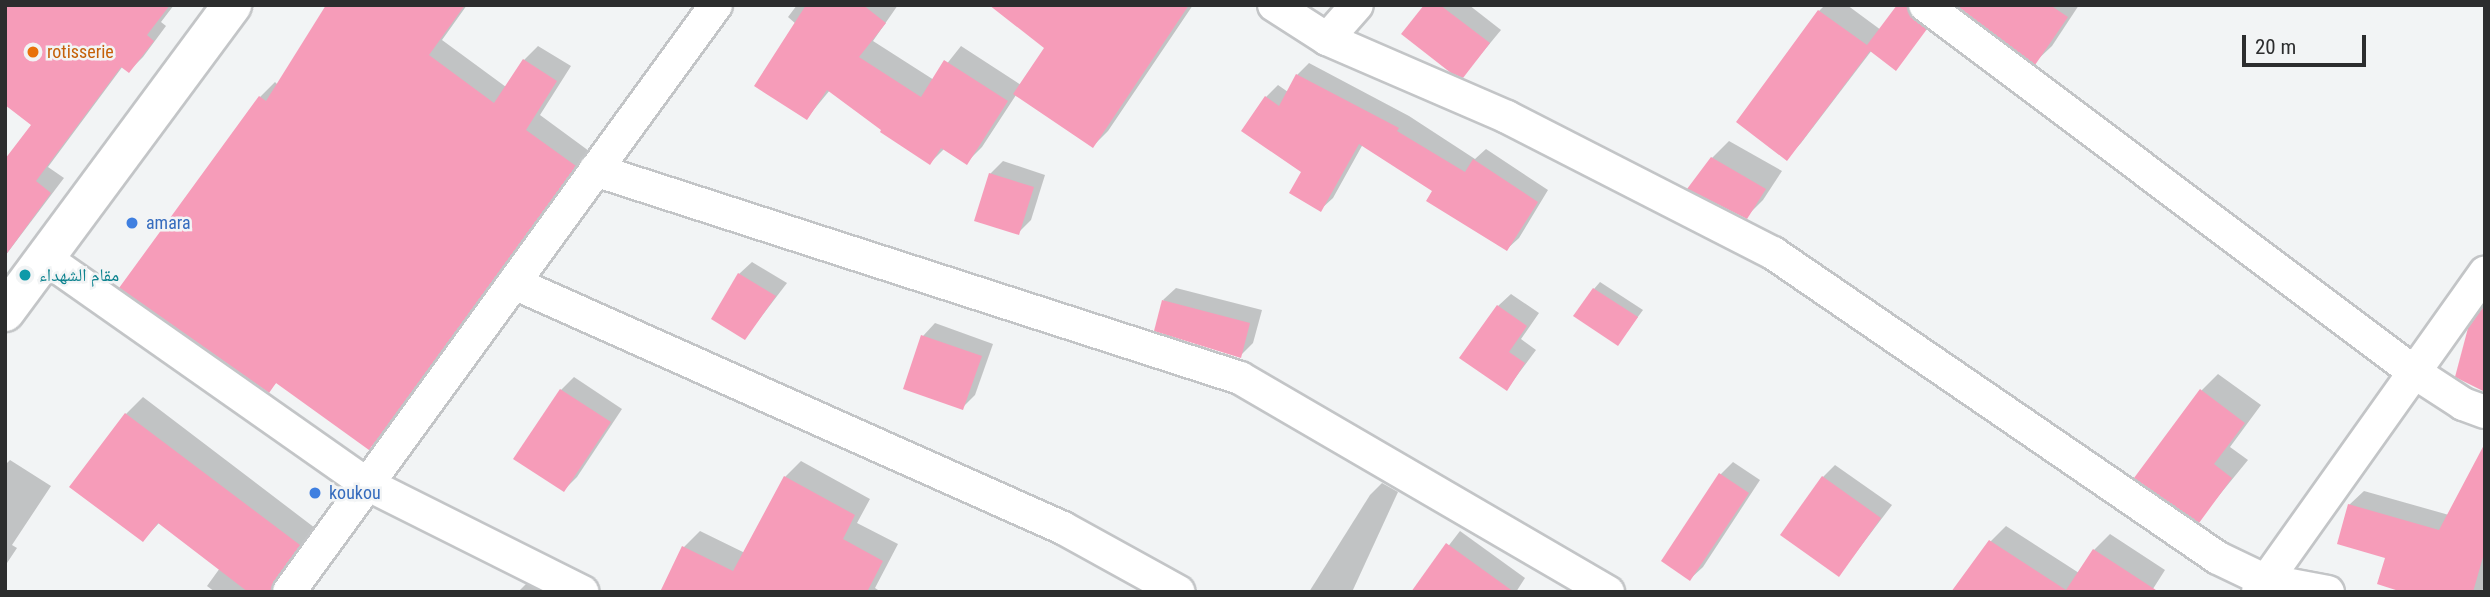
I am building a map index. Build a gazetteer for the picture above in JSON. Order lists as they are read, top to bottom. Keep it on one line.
{"places":["rotisserie","amara","مقام الشهداء","koukou"],"scale_bar":"20 m"}
